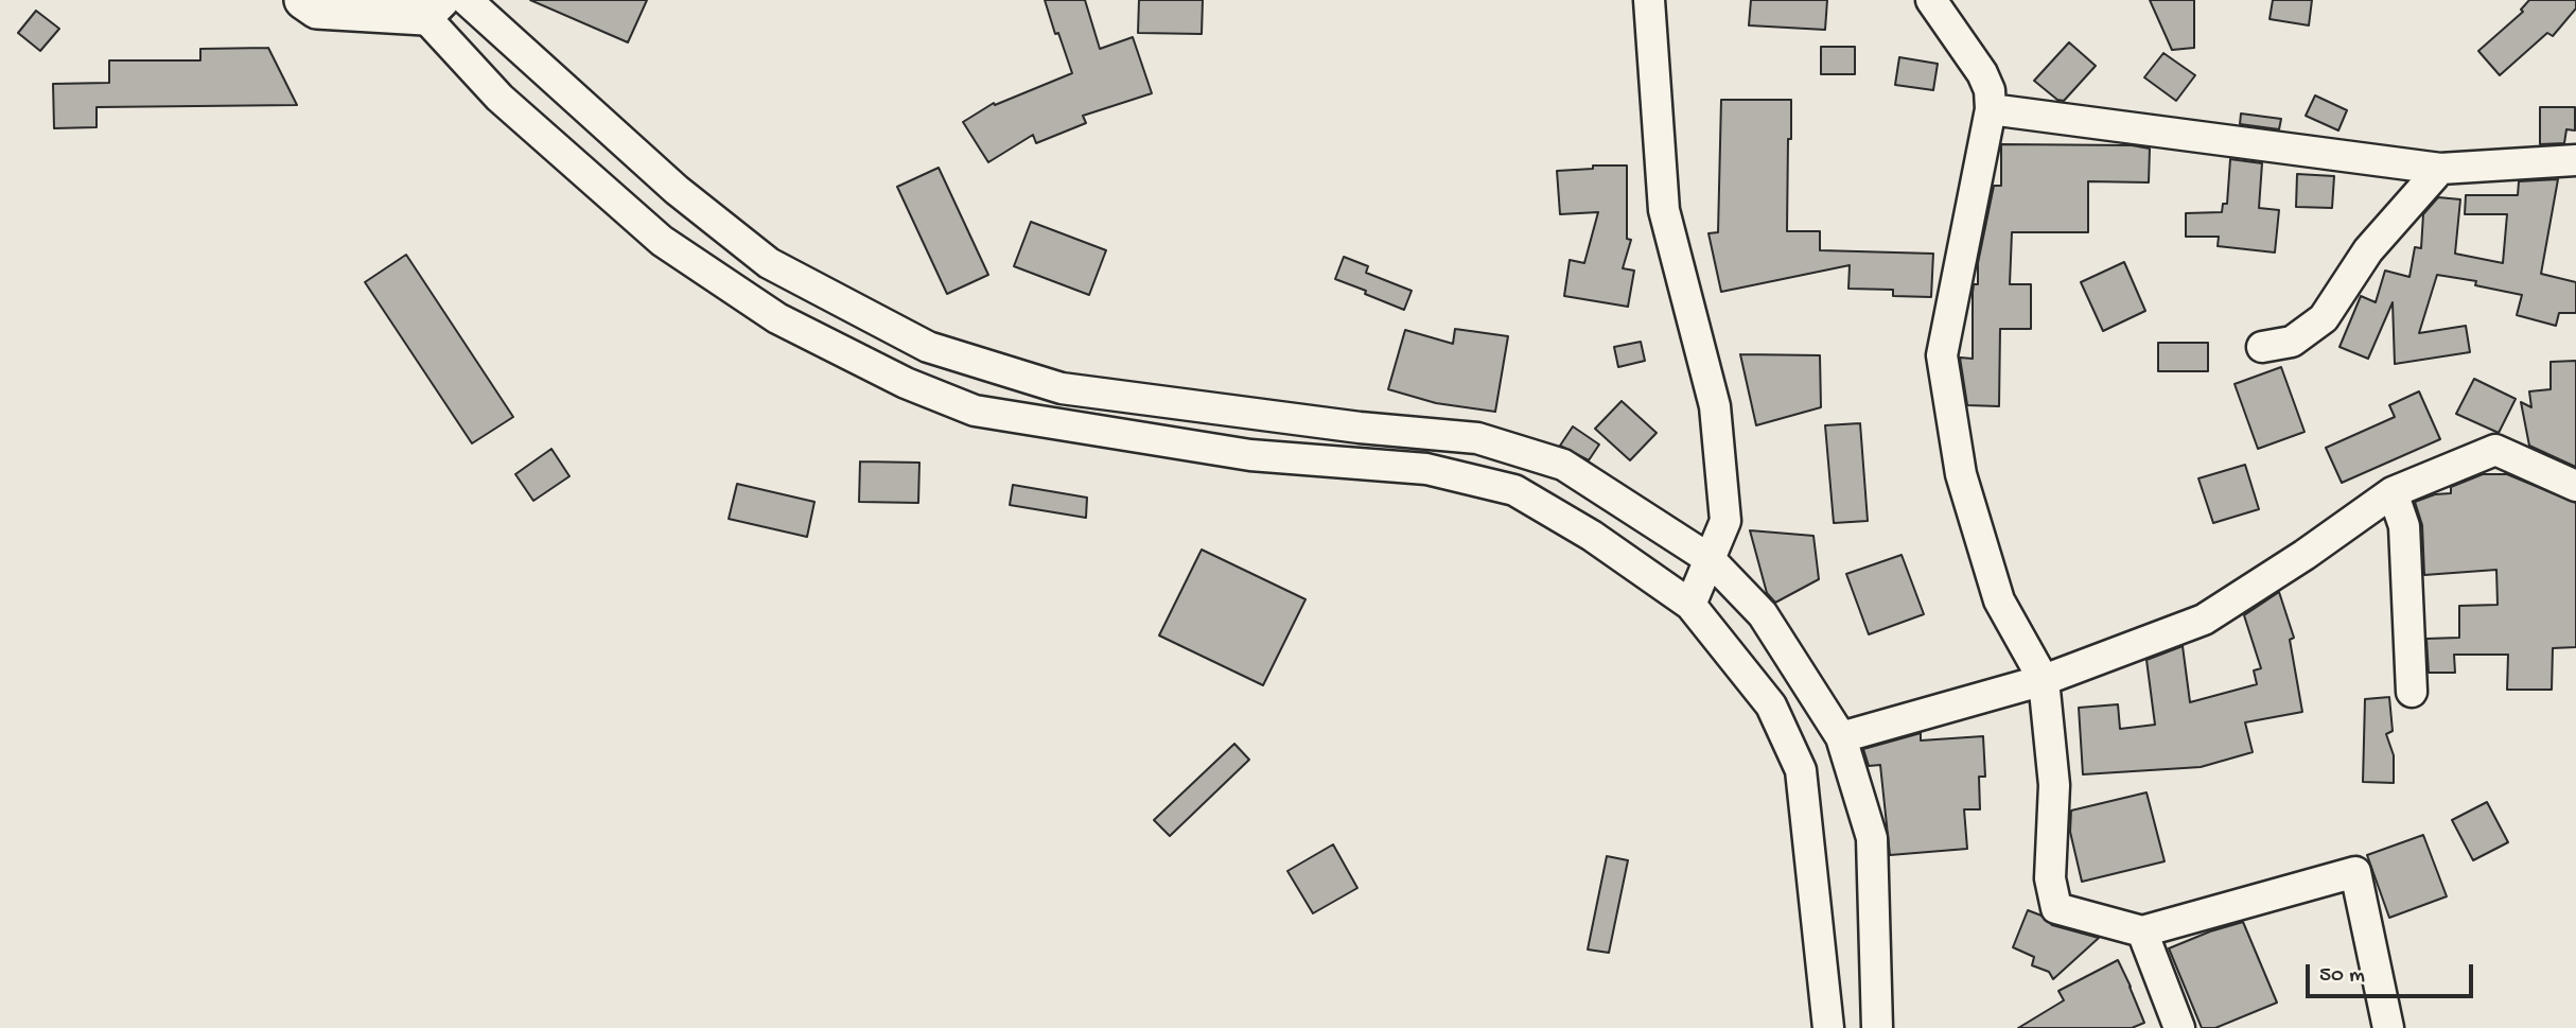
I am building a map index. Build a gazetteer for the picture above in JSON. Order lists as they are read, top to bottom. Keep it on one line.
{"scale_bar":"50 m"}
